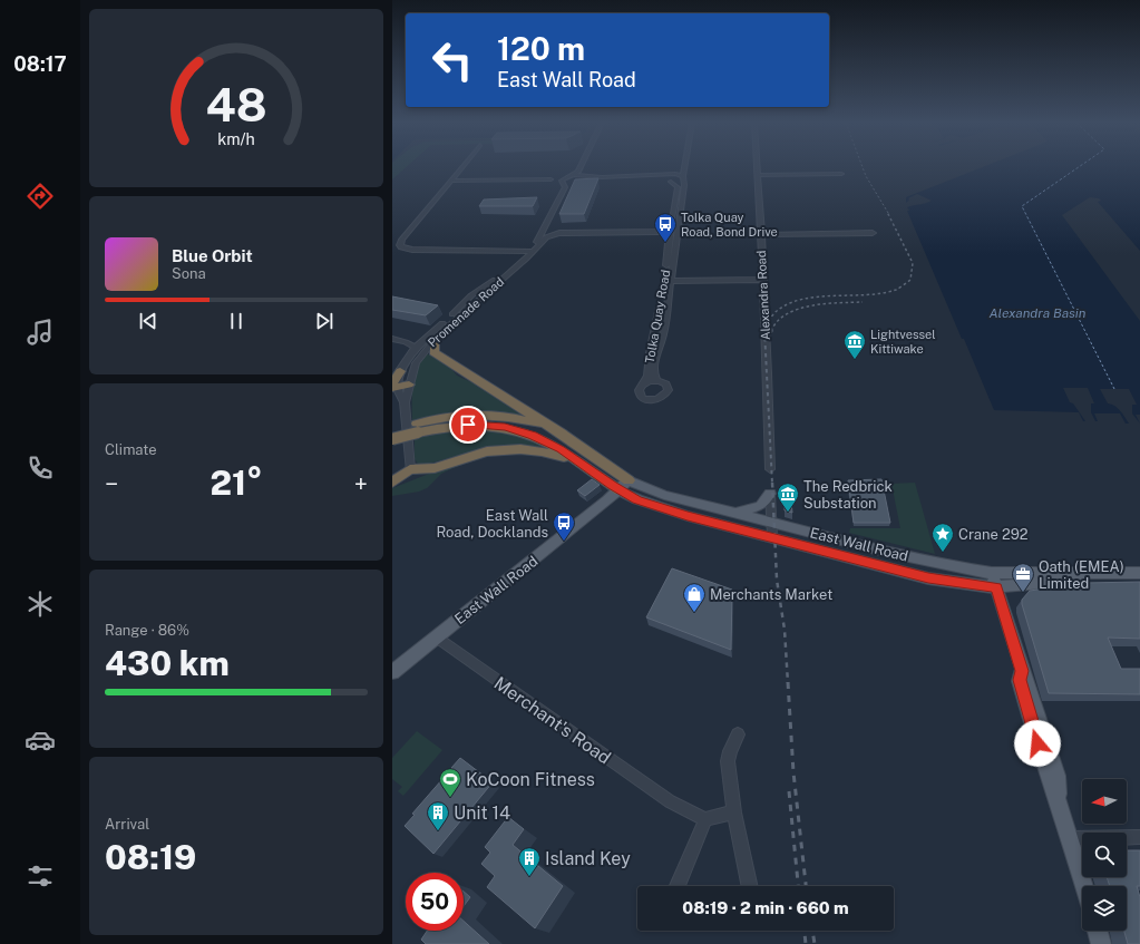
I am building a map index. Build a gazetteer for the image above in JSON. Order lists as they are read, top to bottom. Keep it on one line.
{"streets":{"main road":["East Wall Road"],"street":["Alexandra Road","Promenade Road","Tolka Quay Road","Merchant's Road"]},"crossings":[["East Wall Road","Merchant's Road"]],"water":["Alexandra Basin"],"places":{"bus stop":["Tolka Quay Road, Bond Drive","East Wall Road, Docklands"],"museum":["Lightvessel Kittiwake","The Redbrick Substation"],"place":["Crane 292"],"office":["Oath (EMEA) Limited"],"shop":["Merchants Market"],"sports":["KoCoon Fitness"],"building":["Unit 14","Island Key"]},"north":"left","page":{"tabs":"08:17","turn":["120 m","East Wall Road"],"song":["Blue Orbit","Sona"],"tile":["Climate",["Range · 86%","430 km"],["Arrival","08:19"]],"heat":["−","21°","+"],"limit":"50","trip":"08:19 · 2 min · 660 m","gauge":["48","km/h"]}}
